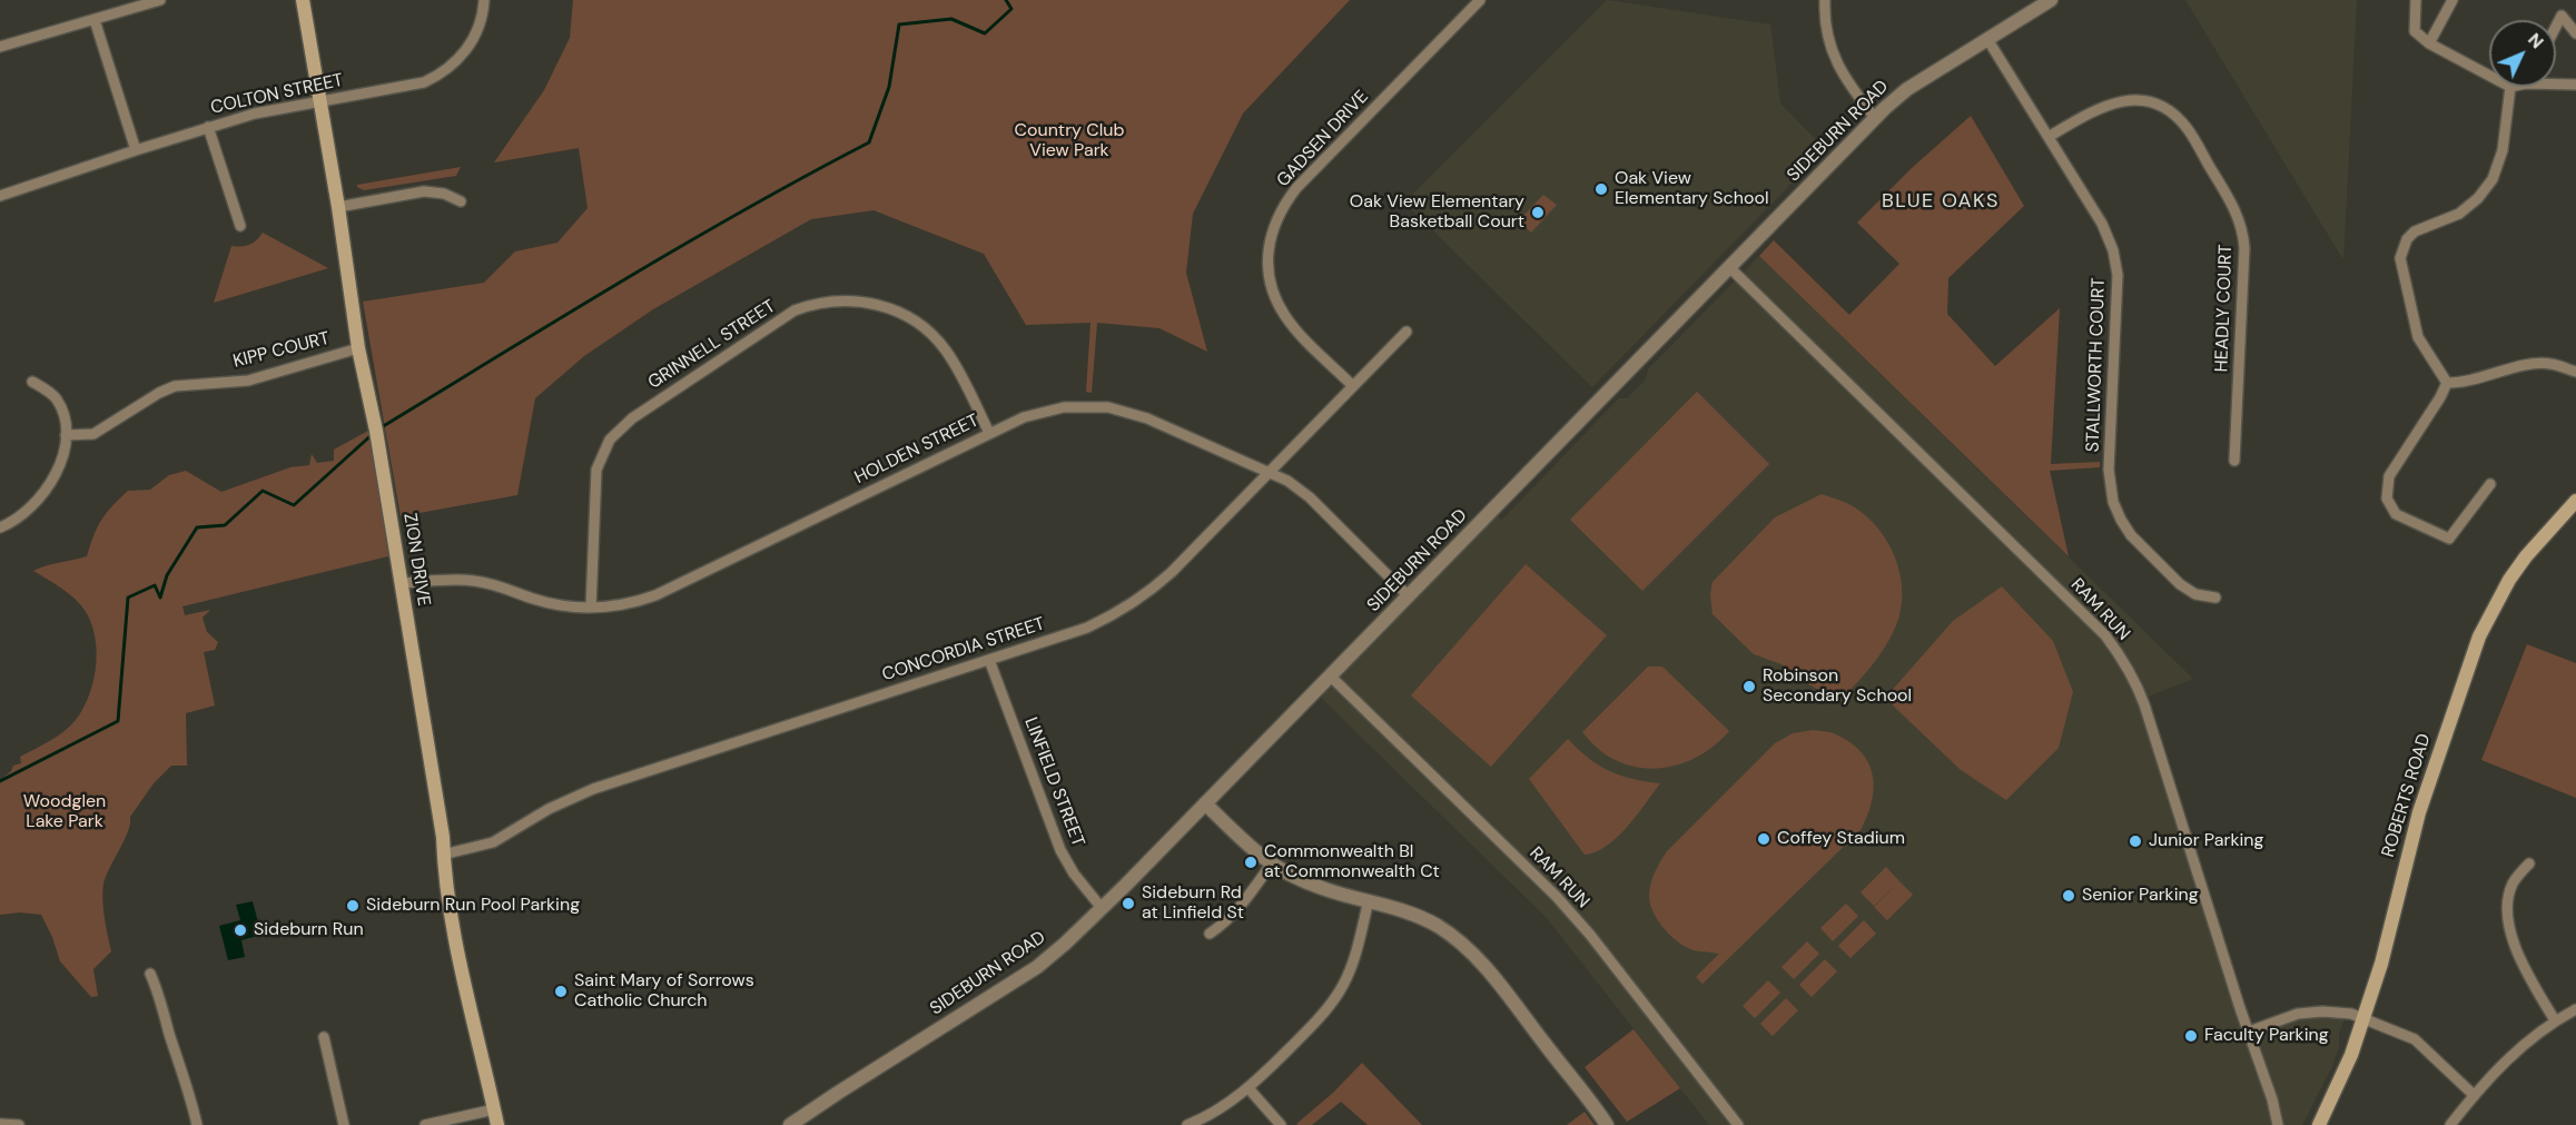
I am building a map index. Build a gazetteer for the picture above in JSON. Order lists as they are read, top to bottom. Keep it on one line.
{"streets":{"main road":["ZION DRIVE","ROBERTS ROAD"],"street":["COLTON STREET","SIDEBURN ROAD","GADSEN DRIVE","HEADLY COURT","GRINNELL STREET","KIPP COURT","STALLWORTH COURT","HOLDEN STREET","RAM RUN","CONCORDIA STREET","LINFIELD STREET"]},"crossings":[["COLTON STREET","ZION DRIVE"],["SIDEBURN ROAD","STALLWORTH COURT"],["SIDEBURN ROAD","HOLDEN STREET"],["SIDEBURN ROAD","RAM RUN"],["SIDEBURN ROAD","LINFIELD STREET"],["GADSEN DRIVE","CONCORDIA STREET"],["HEADLY COURT","STALLWORTH COURT"],["GRINNELL STREET","HOLDEN STREET"],["KIPP COURT","ZION DRIVE"],["HOLDEN STREET","ZION DRIVE"],["HOLDEN STREET","CONCORDIA STREET"],["ZION DRIVE","CONCORDIA STREET"],["CONCORDIA STREET","LINFIELD STREET"]],"districts":["BLUE OAKS"],"parks":["Country Club View Park","Woodglen Lake Park"],"places":["Oak View Elementary School","Oak View Elementary Basketball Court","Robinson Secondary School","Coffey Stadium","Junior Parking","Commonwealth Bl at Commonwealth Ct","Senior Parking","Sideburn Rd at Linfield St","Sideburn Run Pool Parking","Sideburn Run","Saint Mary of Sorrows Catholic Church","Faculty Parking"],"north":"top right"}
